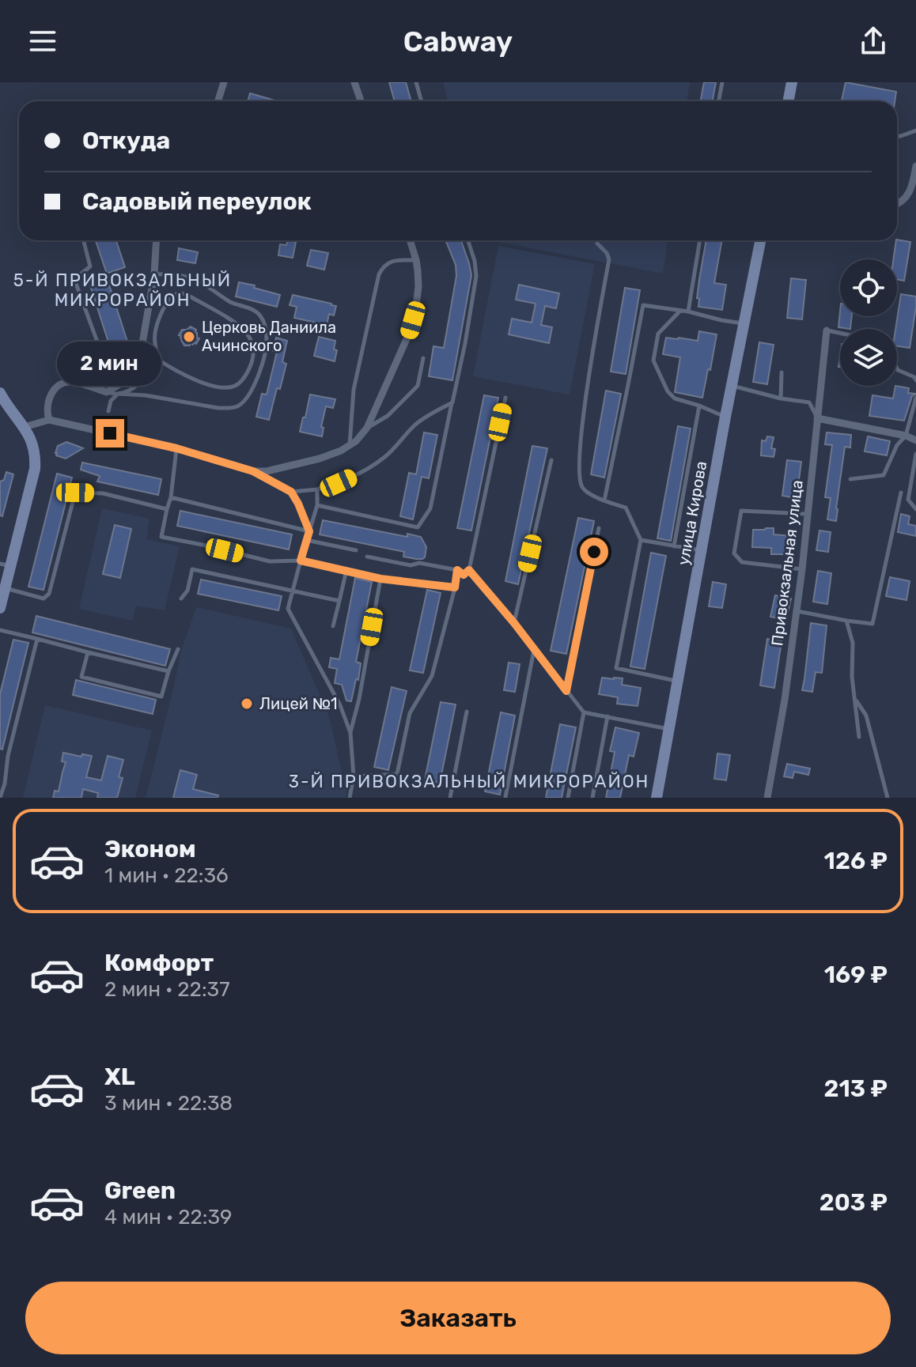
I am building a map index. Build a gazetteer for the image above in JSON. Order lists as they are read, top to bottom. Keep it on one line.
{"streets":{"main road":["улица Кирова"],"street":["Привокзальная улица"]},"districts":["5-Й ПРИВОКЗАЛЬНЫЙ МИКРОРАЙОН","3-Й ПРИВОКЗАЛЬНЫЙ МИКРОРАЙОН"],"places":["Церковь Даниила Ачинского","Лицей №1"],"page":{"header":"Cabway","banner":["Откуда","Садовый переулок"],"bubble":"2 мин","list":[{"name":"Эконом","note":"1 мин · 22:36","value":"126 ₽"},{"name":"Комфорт","note":"2 мин · 22:37","value":"169 ₽"},{"name":"XL","note":"3 мин · 22:38","value":"213 ₽"},{"name":"Green","note":"4 мин · 22:39","value":"203 ₽"}],"buttons":"Заказать"}}
